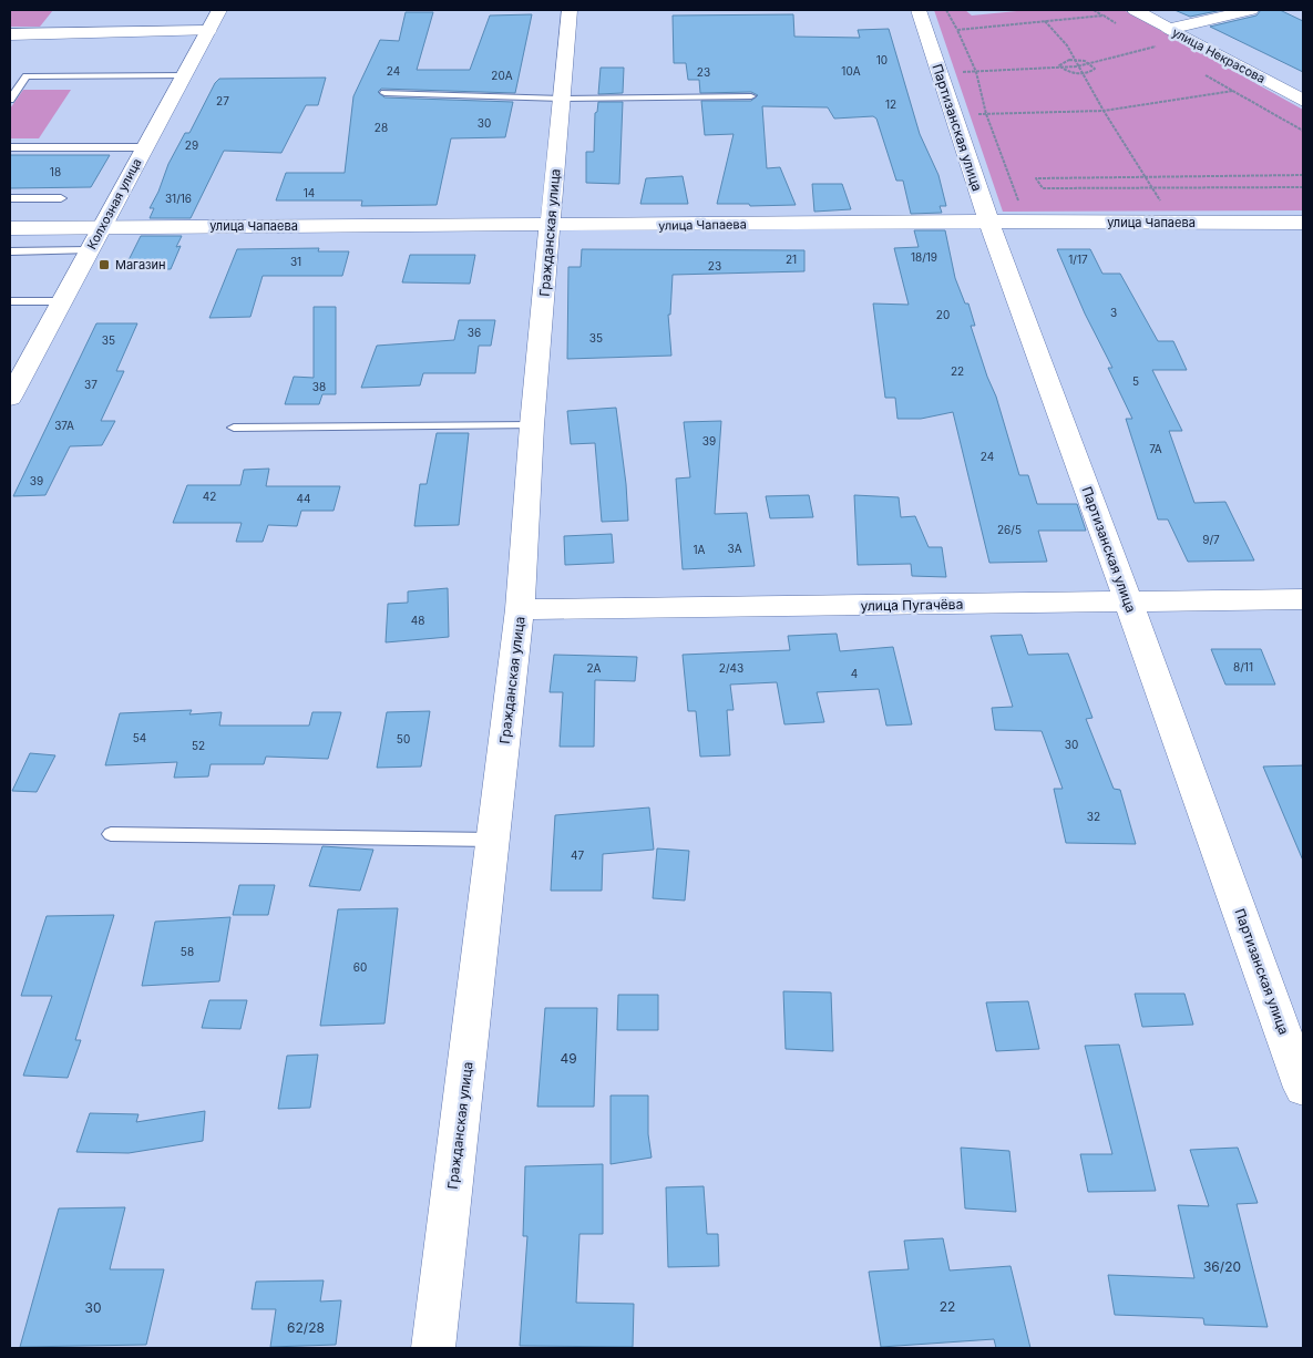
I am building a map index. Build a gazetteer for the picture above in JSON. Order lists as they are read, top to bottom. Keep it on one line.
{"streets":{"street":["улица Некрасова","Партизанская улица","Колхозная улица","улица Чапаева","Гражданская улица","улица Пугачёва"]},"crossings":[["Партизанская улица","улица Чапаева"],["Партизанская улица","улица Пугачёва"],["Колхозная улица","улица Чапаева"],["улица Чапаева","Гражданская улица"],["Гражданская улица","улица Пугачёва"]],"places":{"transit":["Магазин"]},"house_numbers":["10","24","10А","23","20А","27","12","30","28","29","18","14","31/16","18/19","21","1/17","31","23","3","20","36","35","35","22","5","37","38","37А","39","7А","24","39","42","44","26/5","9/7","3А","1А","48","8/11","2А","2/43","4","54","50","30","52","32","47","58","60","49","36/20","22","30","62/28"]}
